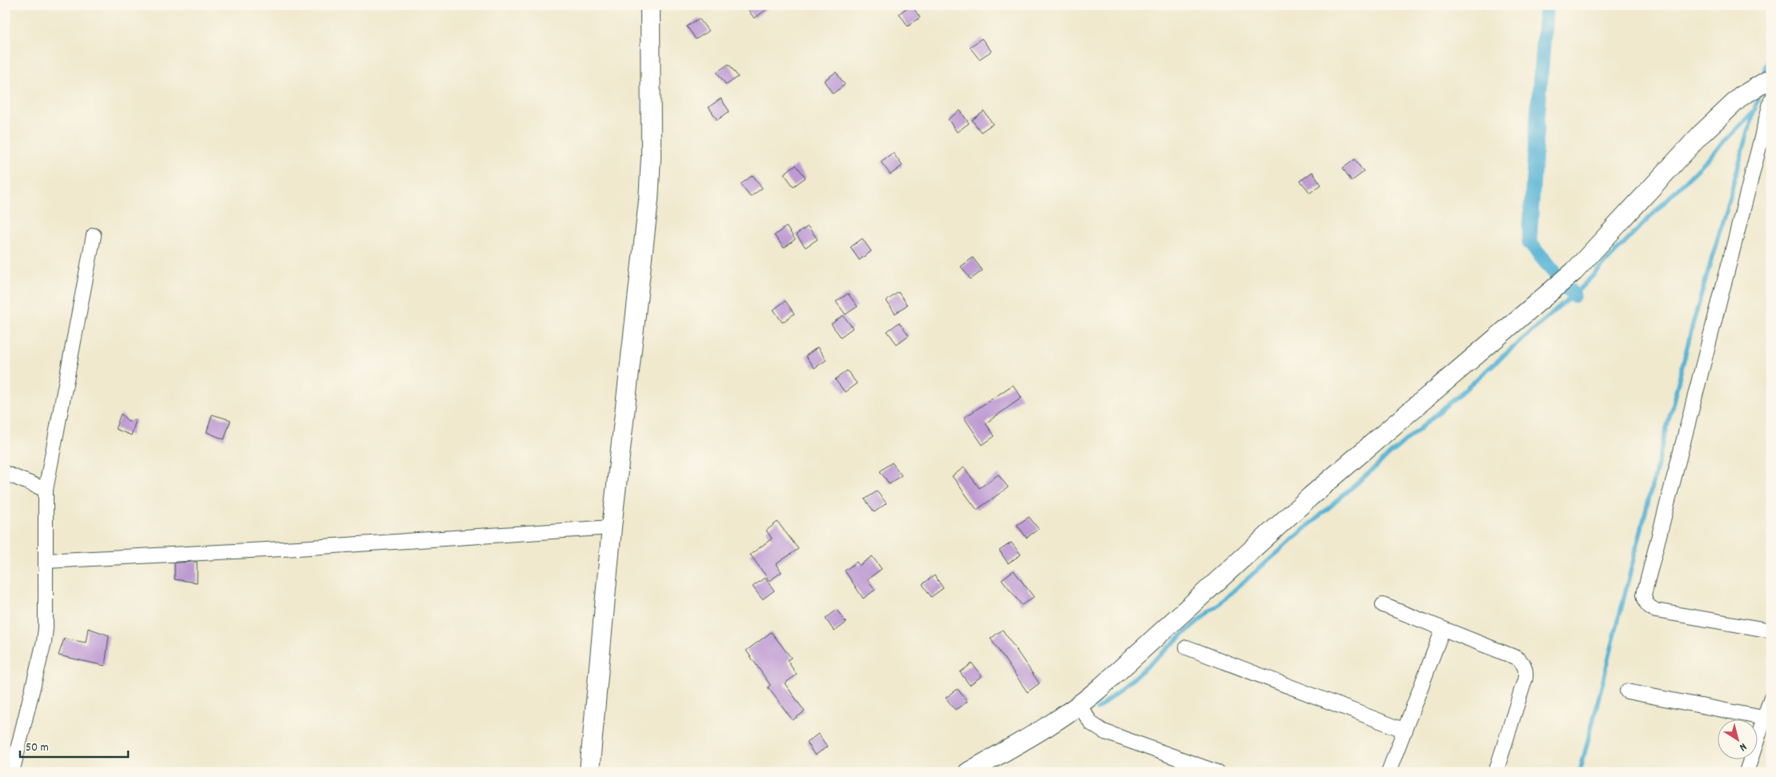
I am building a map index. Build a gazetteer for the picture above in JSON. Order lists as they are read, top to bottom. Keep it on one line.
{"scale_bar":"50 m","north":"bottom right"}
